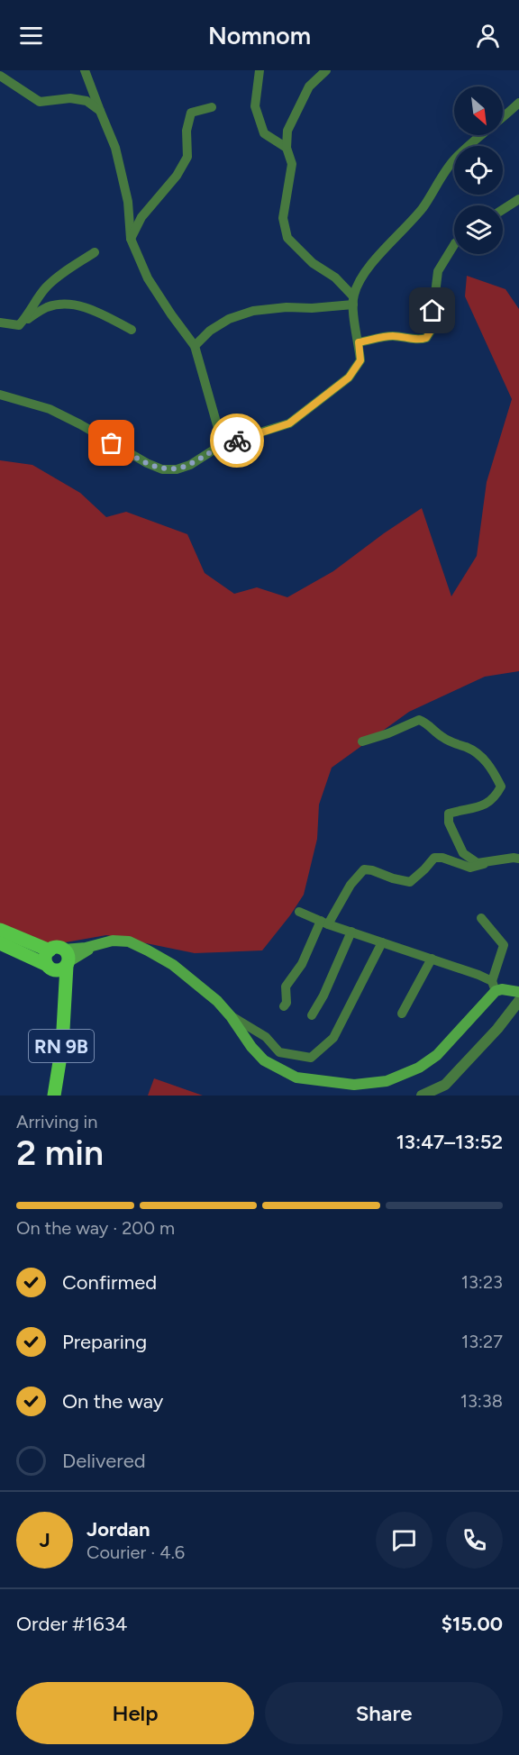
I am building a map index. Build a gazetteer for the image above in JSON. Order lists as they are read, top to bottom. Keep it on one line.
{"streets":{"main road":["RN 9B"]},"north":"bottom right","page":{"header":"Nomnom","heading":["2 min","Arriving in","13:47–13:52"],"panel":["Jordan","Courier · 4.6","Order #1634","$15.00"],"bar":"On the way · 200 m","list":[["Confirmed","13:23"],["Preparing","13:27"],["On the way","13:38"],"Delivered"],"round":"J","buttons":["Help","Share"]}}
